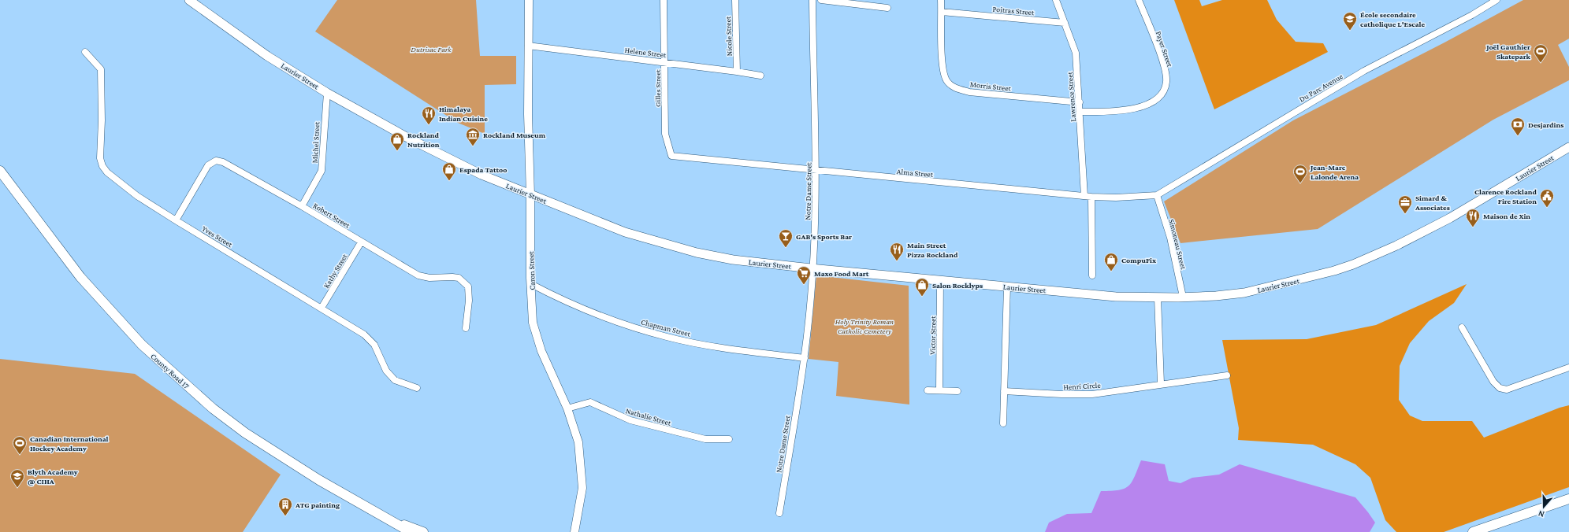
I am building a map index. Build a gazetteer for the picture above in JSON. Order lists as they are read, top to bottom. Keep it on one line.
{"streets":{"main road":["Laurier Street","County Road 17"],"street":["Poitras Street","Nicole Street","Payer Street","Helene Street","Morris Street","Du Parc Avenue","Gilles Street","Lawrence Street","Michel Street","Alma Street","Notre Dame Street","Robert Street","Yves Street","Simoneau Street","Kathy Street","Caron Street","Chapman Street","Victor Street","Henri Circle","Nathalie Street"]},"crossings":[["Poitras Street","Morris Street"],["Poitras Street","Lawrence Street"],["Nicole Street","Helene Street"],["Payer Street","Lawrence Street"],["Helene Street","Gilles Street"],["Helene Street","Caron Street"],["Laurier Street","Michel Street"],["Laurier Street","Notre Dame Street"],["Laurier Street","Simoneau Street"],["Laurier Street","Caron Street"],["Laurier Street","Victor Street"],["Morris Street","Lawrence Street"],["Du Parc Avenue","Alma Street"],["Du Parc Avenue","Simoneau Street"],["Gilles Street","Alma Street"],["Lawrence Street","Alma Street"],["Michel Street","Robert Street"],["Alma Street","Notre Dame Street"],["Alma Street","Simoneau Street"],["Notre Dame Street","Chapman Street"],["Robert Street","Yves Street"],["Robert Street","Kathy Street"],["Yves Street","Kathy Street"],["Caron Street","Chapman Street"],["Caron Street","Nathalie Street"]],"parks":["Dutrisac Park","Holy Trinity Roman Catholic Cemetery"],"places":{"school or university":["École secondaire catholique L'Escale","Blyth Academy @ CIHA"],"sports":["Joël Gauthier Skatepark","Jean-Marc Lalonde Arena","Canadian International Hockey Academy"],"restaurant":["Himalaya Indian Cuisine","Maison de Xin","Main Street Pizza Rockland"],"bank":["Desjardins"],"museum":["Rockland Museum"],"shop":["Rockland Nutrition","Espada Tattoo","CompuFix","Salon Rocklyps"],"public building":["Clarence Rockland Fire Station"],"office":["Simard & Associates"],"bar":["GAB's Sports Bar"],"supermarket":["Maxo Food Mart"],"building":["ATG painting"]},"north":"bottom"}
